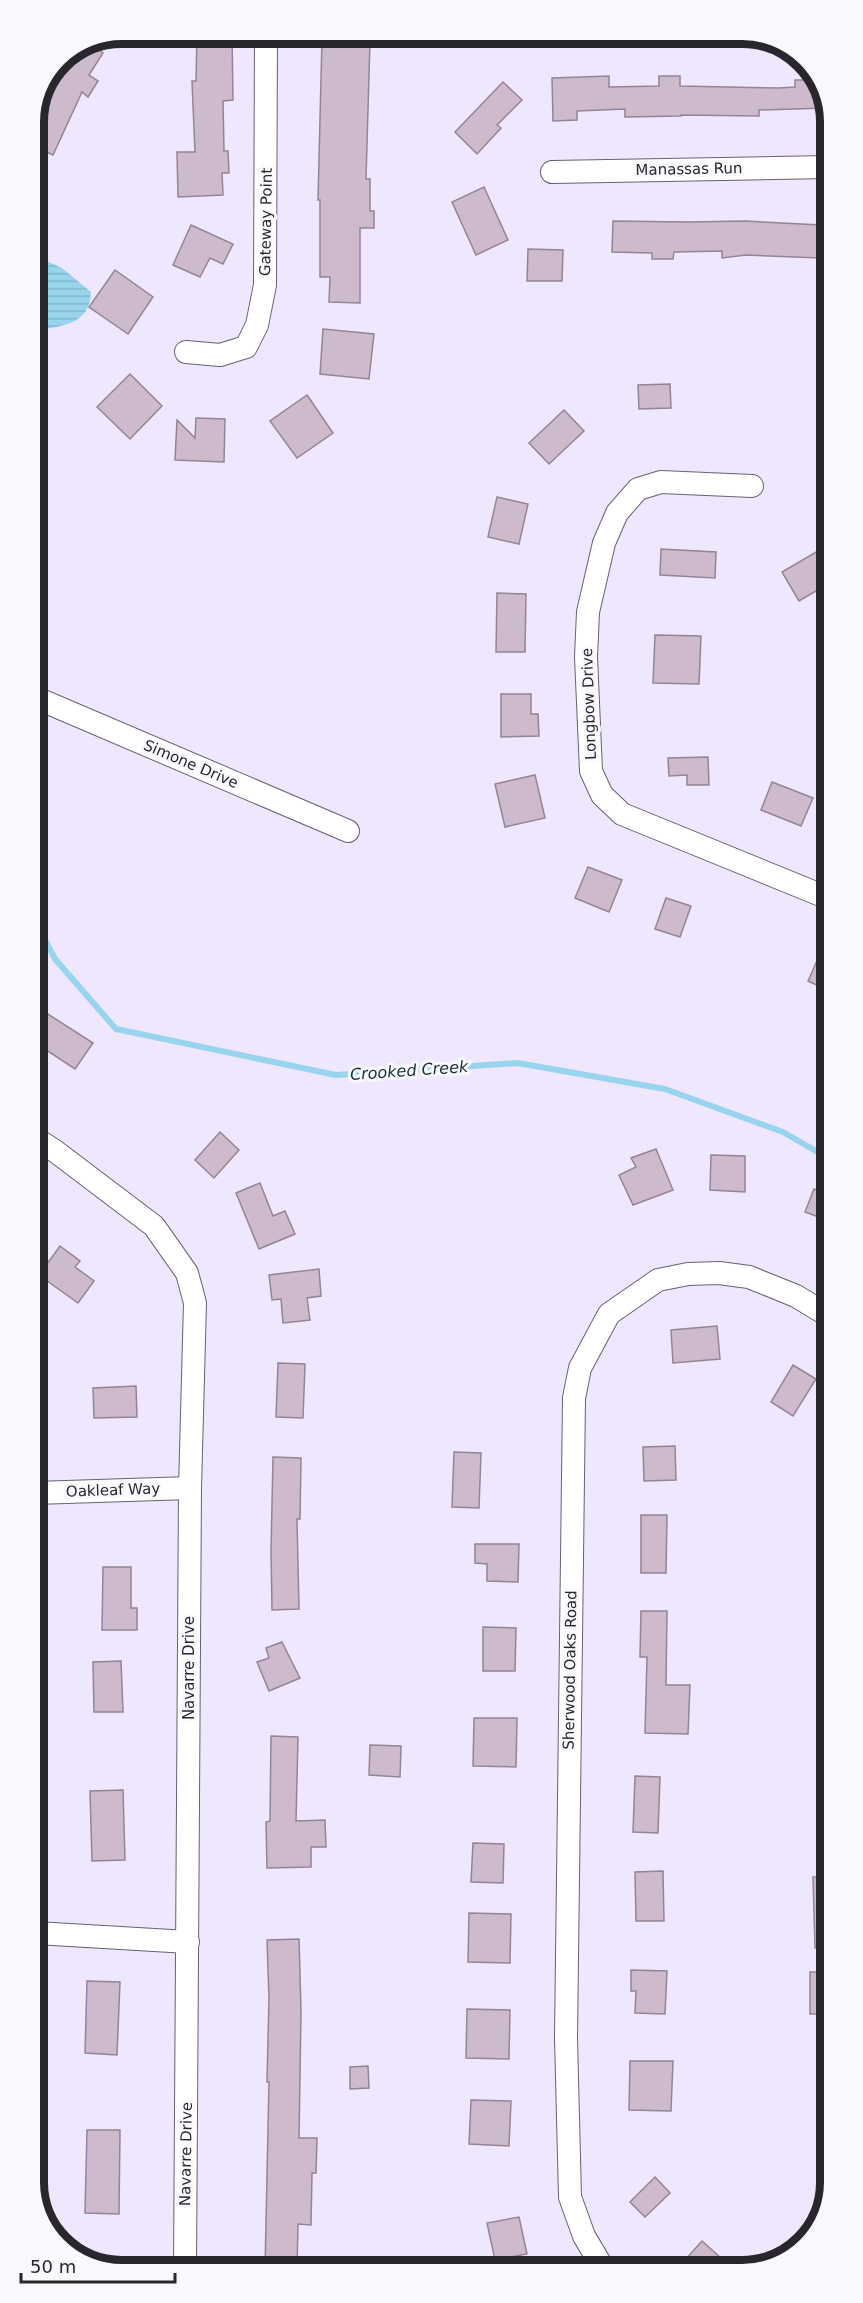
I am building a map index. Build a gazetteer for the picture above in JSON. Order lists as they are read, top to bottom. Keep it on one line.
{"streets":{"street":["Manassas Run","Gateway Point","Longbow Drive","Simone Drive","Oakleaf Way","Navarre Drive","Sherwood Oaks Road"]},"crossings":[["Oakleaf Way","Navarre Drive"]],"water":["Crooked Creek"],"scale_bar":"50 m"}
